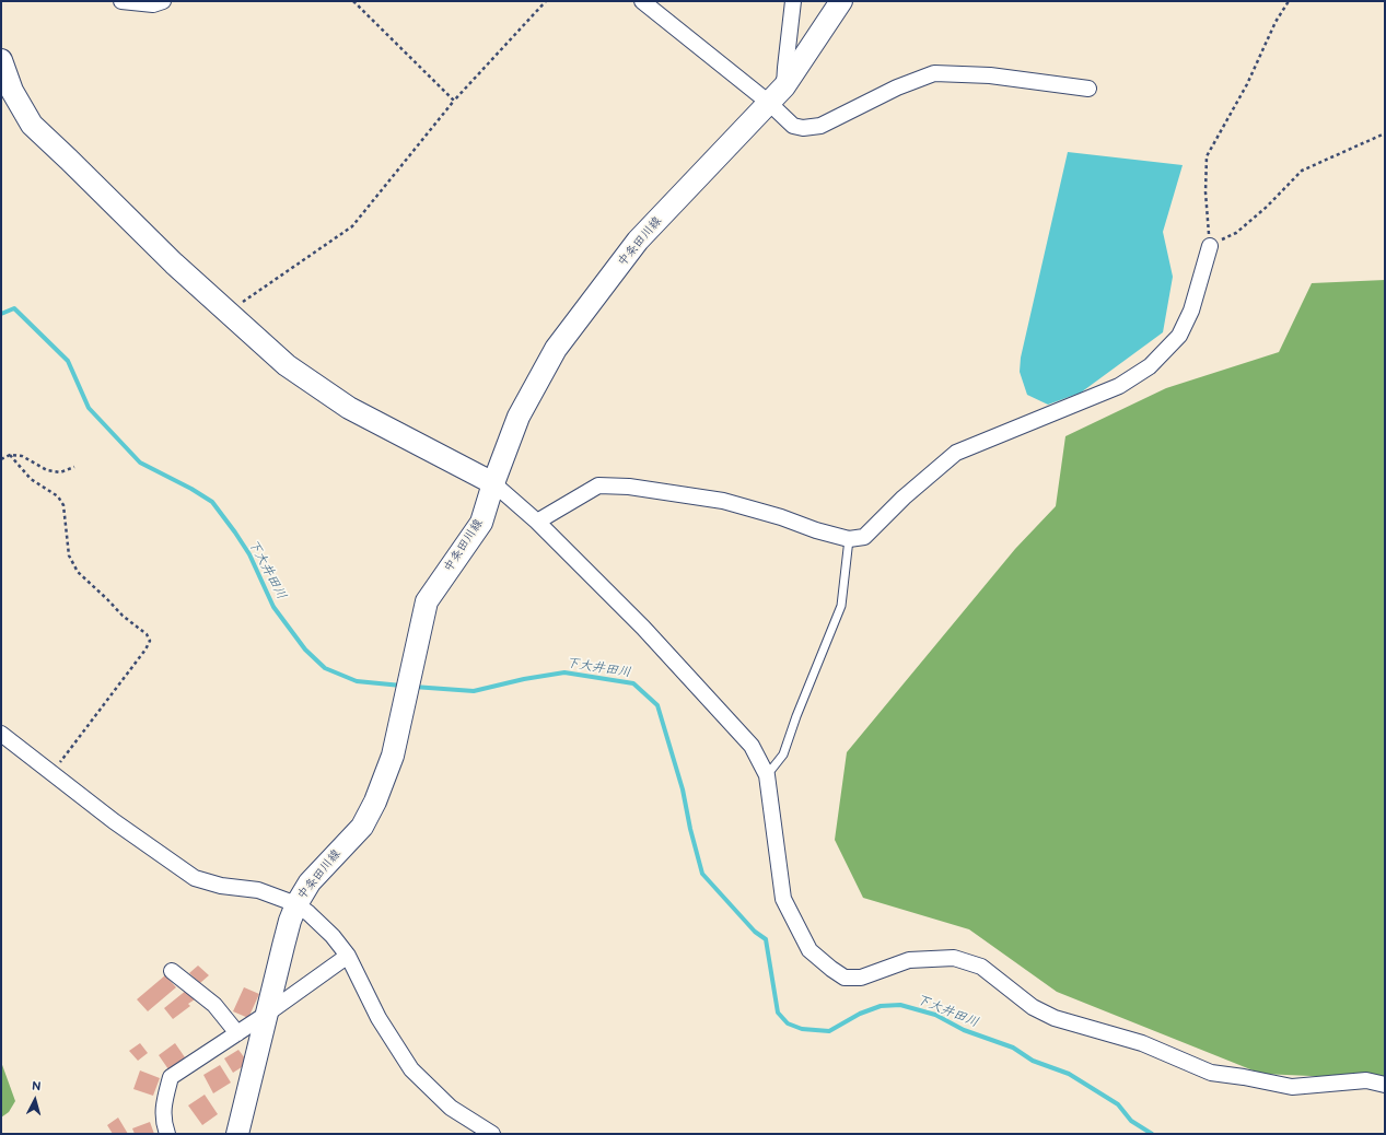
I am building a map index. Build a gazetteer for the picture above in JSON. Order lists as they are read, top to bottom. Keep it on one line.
{"streets":{"main road":["中条田川線"]},"water":["下大井田川"],"north":"top"}
